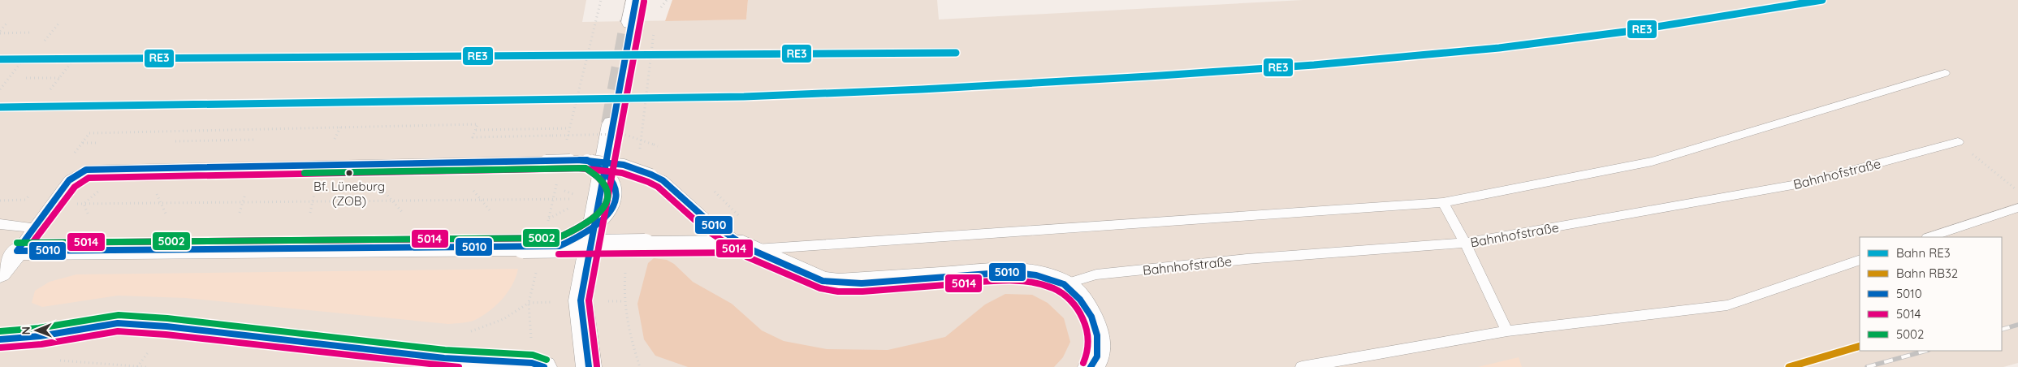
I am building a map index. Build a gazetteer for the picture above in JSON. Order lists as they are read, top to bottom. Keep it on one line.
{"streets":{"lane":["Bahnhofstraße"]},"places":["Bf. Lüneburg (ZOB)"],"lines":["rail line RE3","transit line 5010","transit line 5014","transit line 5002","rail line RB32"],"legend":["Bahn RE3","Bahn RB32","5010","5014","5002"],"north":"left"}
